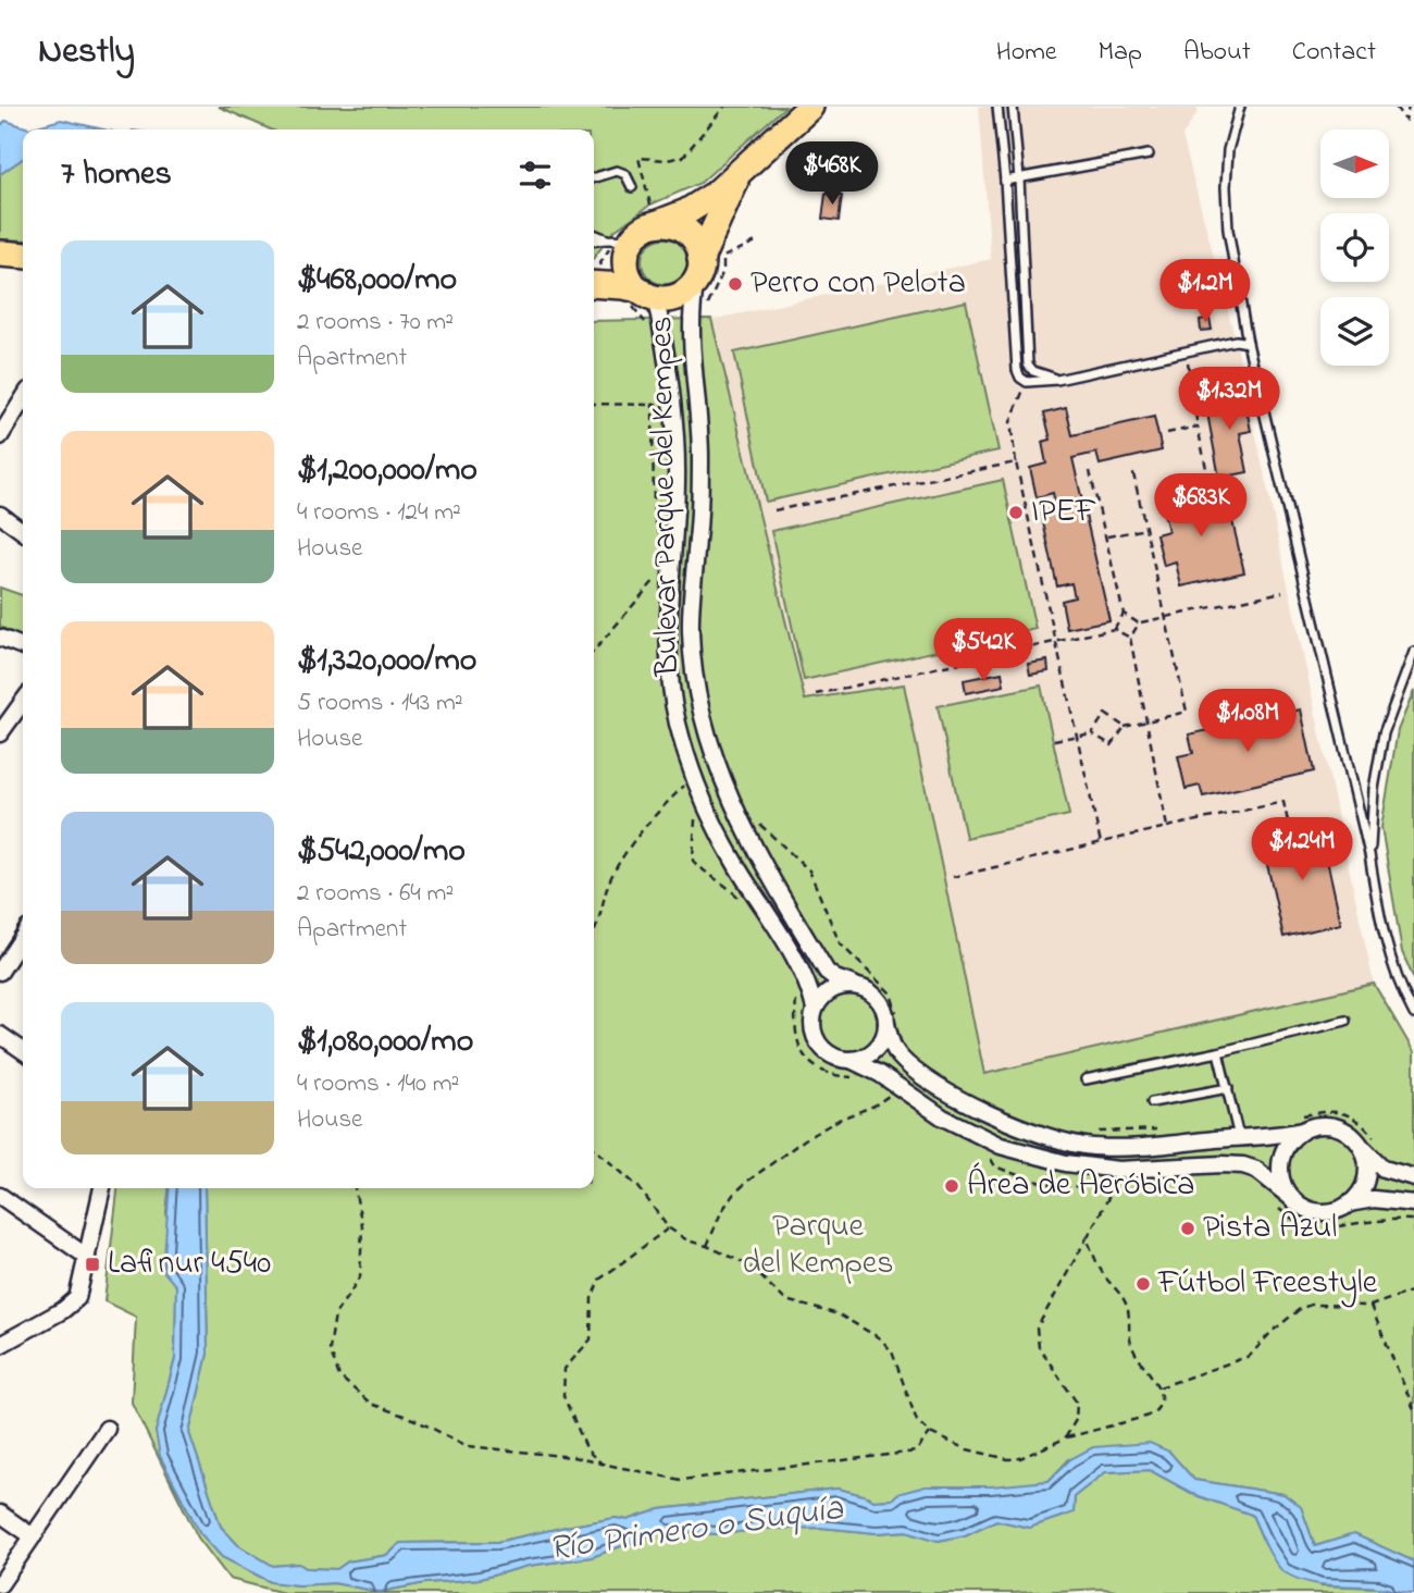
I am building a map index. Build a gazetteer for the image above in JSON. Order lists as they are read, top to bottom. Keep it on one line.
{"streets":{"street":["Bulevar Parque del Kempes"]},"water":["Río Primero o Suquía"],"parks":["Parque del Kempes"],"places":{"other":["Perro con Pelota","IPEF","Área de Aeróbica","Pista Azul","Fútbol Freestyle"],"transit":["Lafinur 4540"]},"north":"right","page":{"header":"Nestly","nav":["Home","Map","About","Contact"],"heading":"7 homes","price":["$468K","$1.2M","$1.32M","$683K","$542K","$1.08M","$1.24M"],"list":[{"name":"$468,000/mo","note":"2 rooms · 70 m² · Apartment"},{"name":"$1,200,000/mo","note":"4 rooms · 124 m² · House"},{"name":"$1,320,000/mo","note":"5 rooms · 143 m² · House"},{"name":"$542,000/mo","note":"2 rooms · 64 m² · Apartment"},{"name":"$1,080,000/mo","note":"4 rooms · 140 m² · House"}]}}
